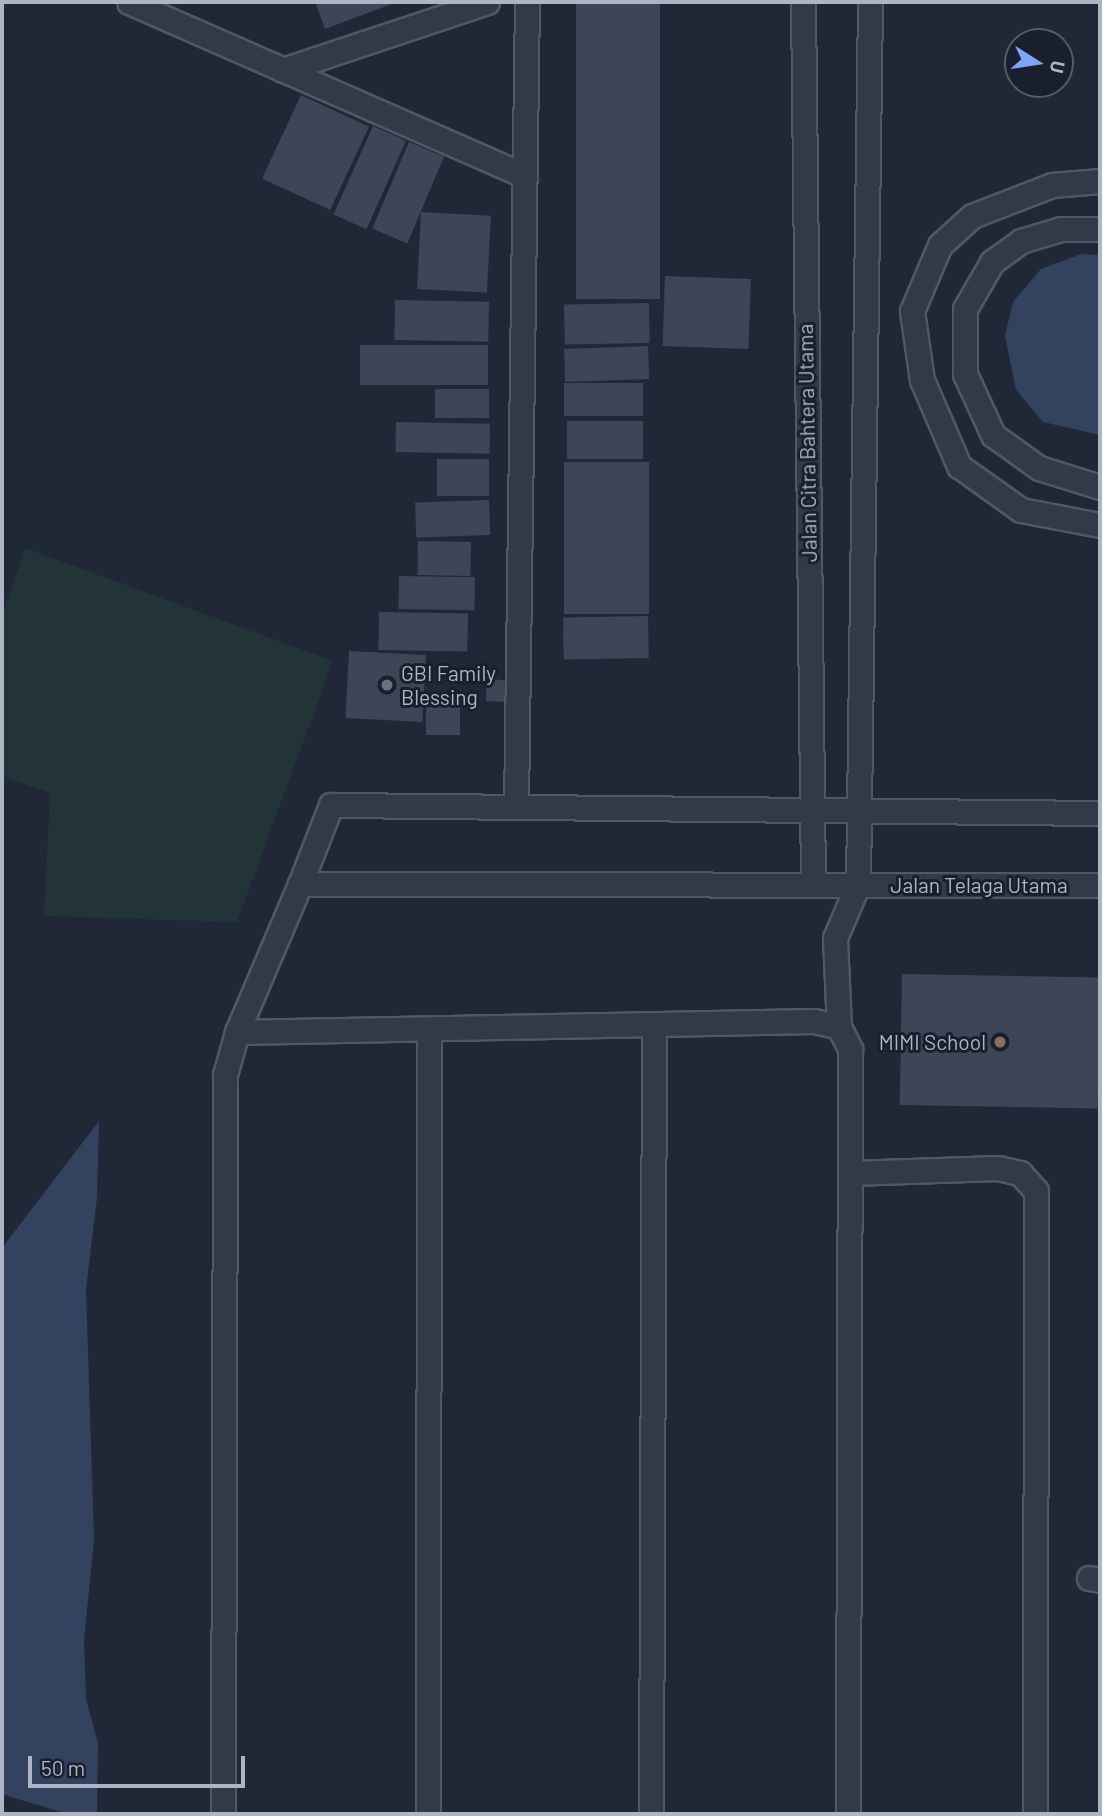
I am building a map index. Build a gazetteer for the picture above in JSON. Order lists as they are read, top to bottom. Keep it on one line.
{"streets":{"street":["Jalan Citra Bahtera Utama","Jalan Telaga Utama"]},"crossings":[["Jalan Citra Bahtera Utama","Jalan Telaga Utama"]],"places":["GBI Family Blessing","MIMI School"],"scale_bar":"50 m","north":"right"}
